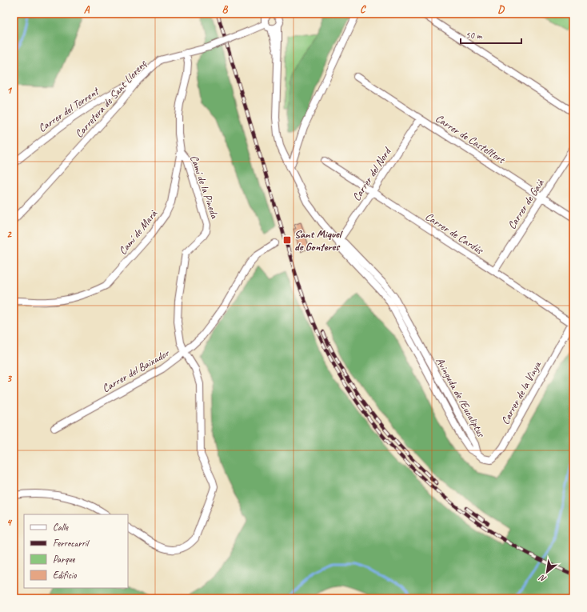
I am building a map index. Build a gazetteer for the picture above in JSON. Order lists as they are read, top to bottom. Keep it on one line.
{"streets":{"street":["Carretera de Sant Llorenç","Carrer del Torrent","Carrer de Castelltort","Carrer del Nord","Camí de la Pineda","Carrer de Gaià","Camí de Marà","Carrer de Cardús","Carrer del Baixador","Carrer de la Vinya","Avinguda de l'Eucaliptus"]},"crossings":[["Carretera de Sant Llorenç","Carrer del Torrent"],["Carretera de Sant Llorenç","Camí de Marà"],["Carrer de Castelltort","Carrer del Nord"],["Carrer de Castelltort","Carrer de Gaià"],["Carrer del Nord","Carrer de Cardús"],["Carrer del Nord","Avinguda de l'Eucaliptus"],["Camí de la Pineda","Camí de Marà"],["Camí de la Pineda","Carrer del Baixador"],["Carrer de Gaià","Carrer de Cardús"],["Carrer de Cardús","Carrer de la Vinya"],["Carrer de la Vinya","Avinguda de l'Eucaliptus"]],"places":{"transit":["Sant Miquel de Gonteres"]},"legend":["Calle","Ferrocarril","Parque","Edificio"],"scale_bar":"50 m","north":"bottom left","grid":{"columns":["A","B","C","D"],"rows":["1","2","3","4"]}}
